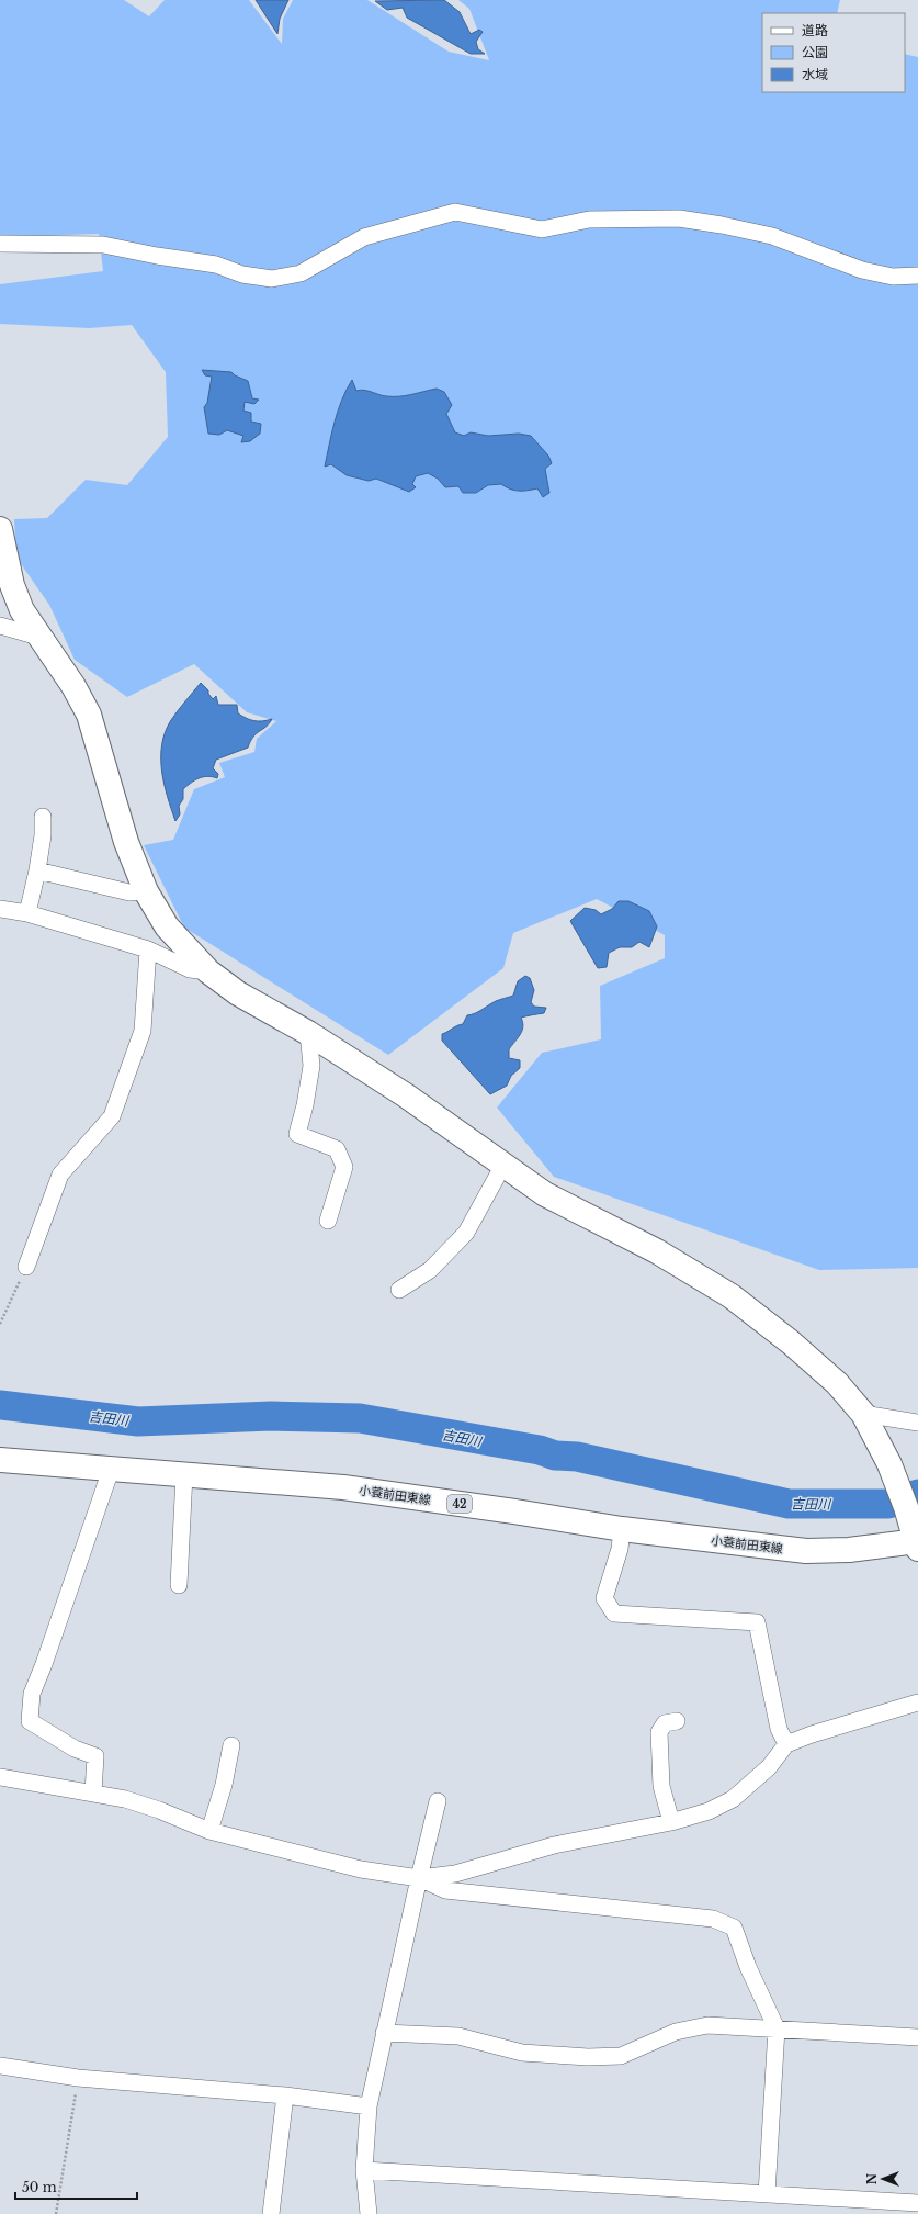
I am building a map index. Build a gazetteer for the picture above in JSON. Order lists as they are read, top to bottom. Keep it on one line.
{"streets":{"street":["小蓑前田東線","42"]},"water":["吉田川"],"legend":["道路","公園","水域"],"scale_bar":"50 m","north":"left"}
